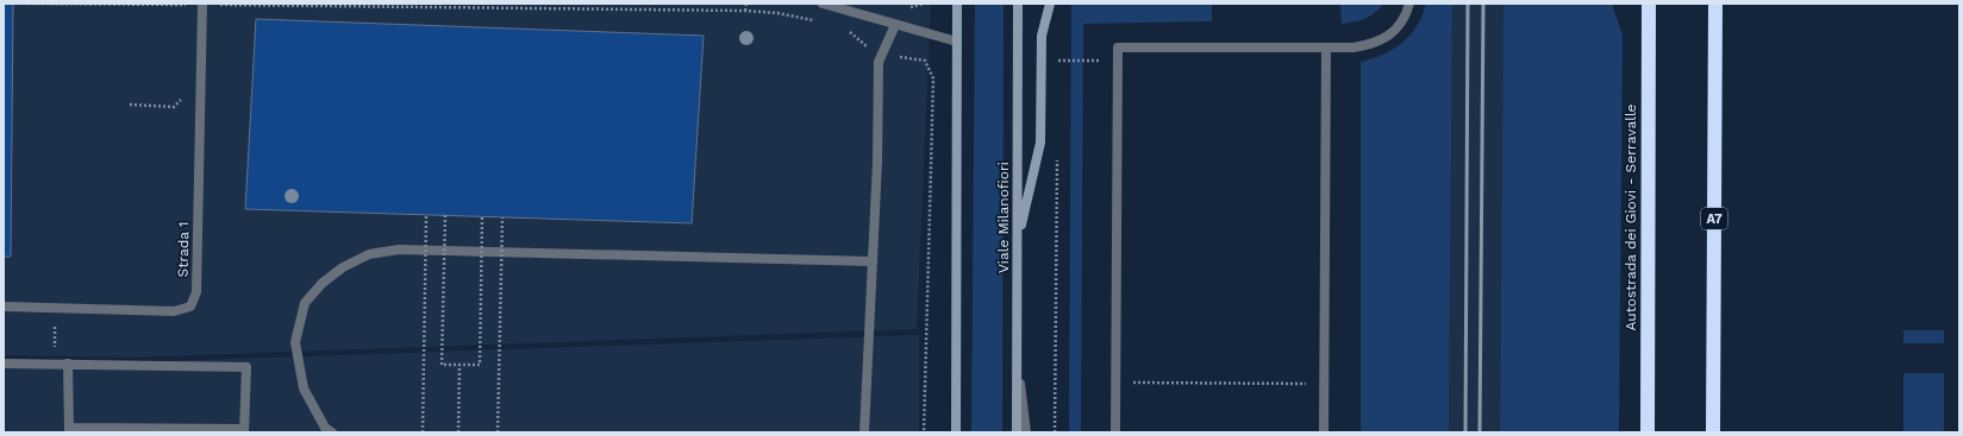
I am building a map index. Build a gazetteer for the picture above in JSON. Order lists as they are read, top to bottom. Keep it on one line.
{"streets":{"highway":["Autostrada dei Giovi - Serravalle","A7"],"main road":["Viale Milanofiori"],"lane":["Strada 1"]}}
